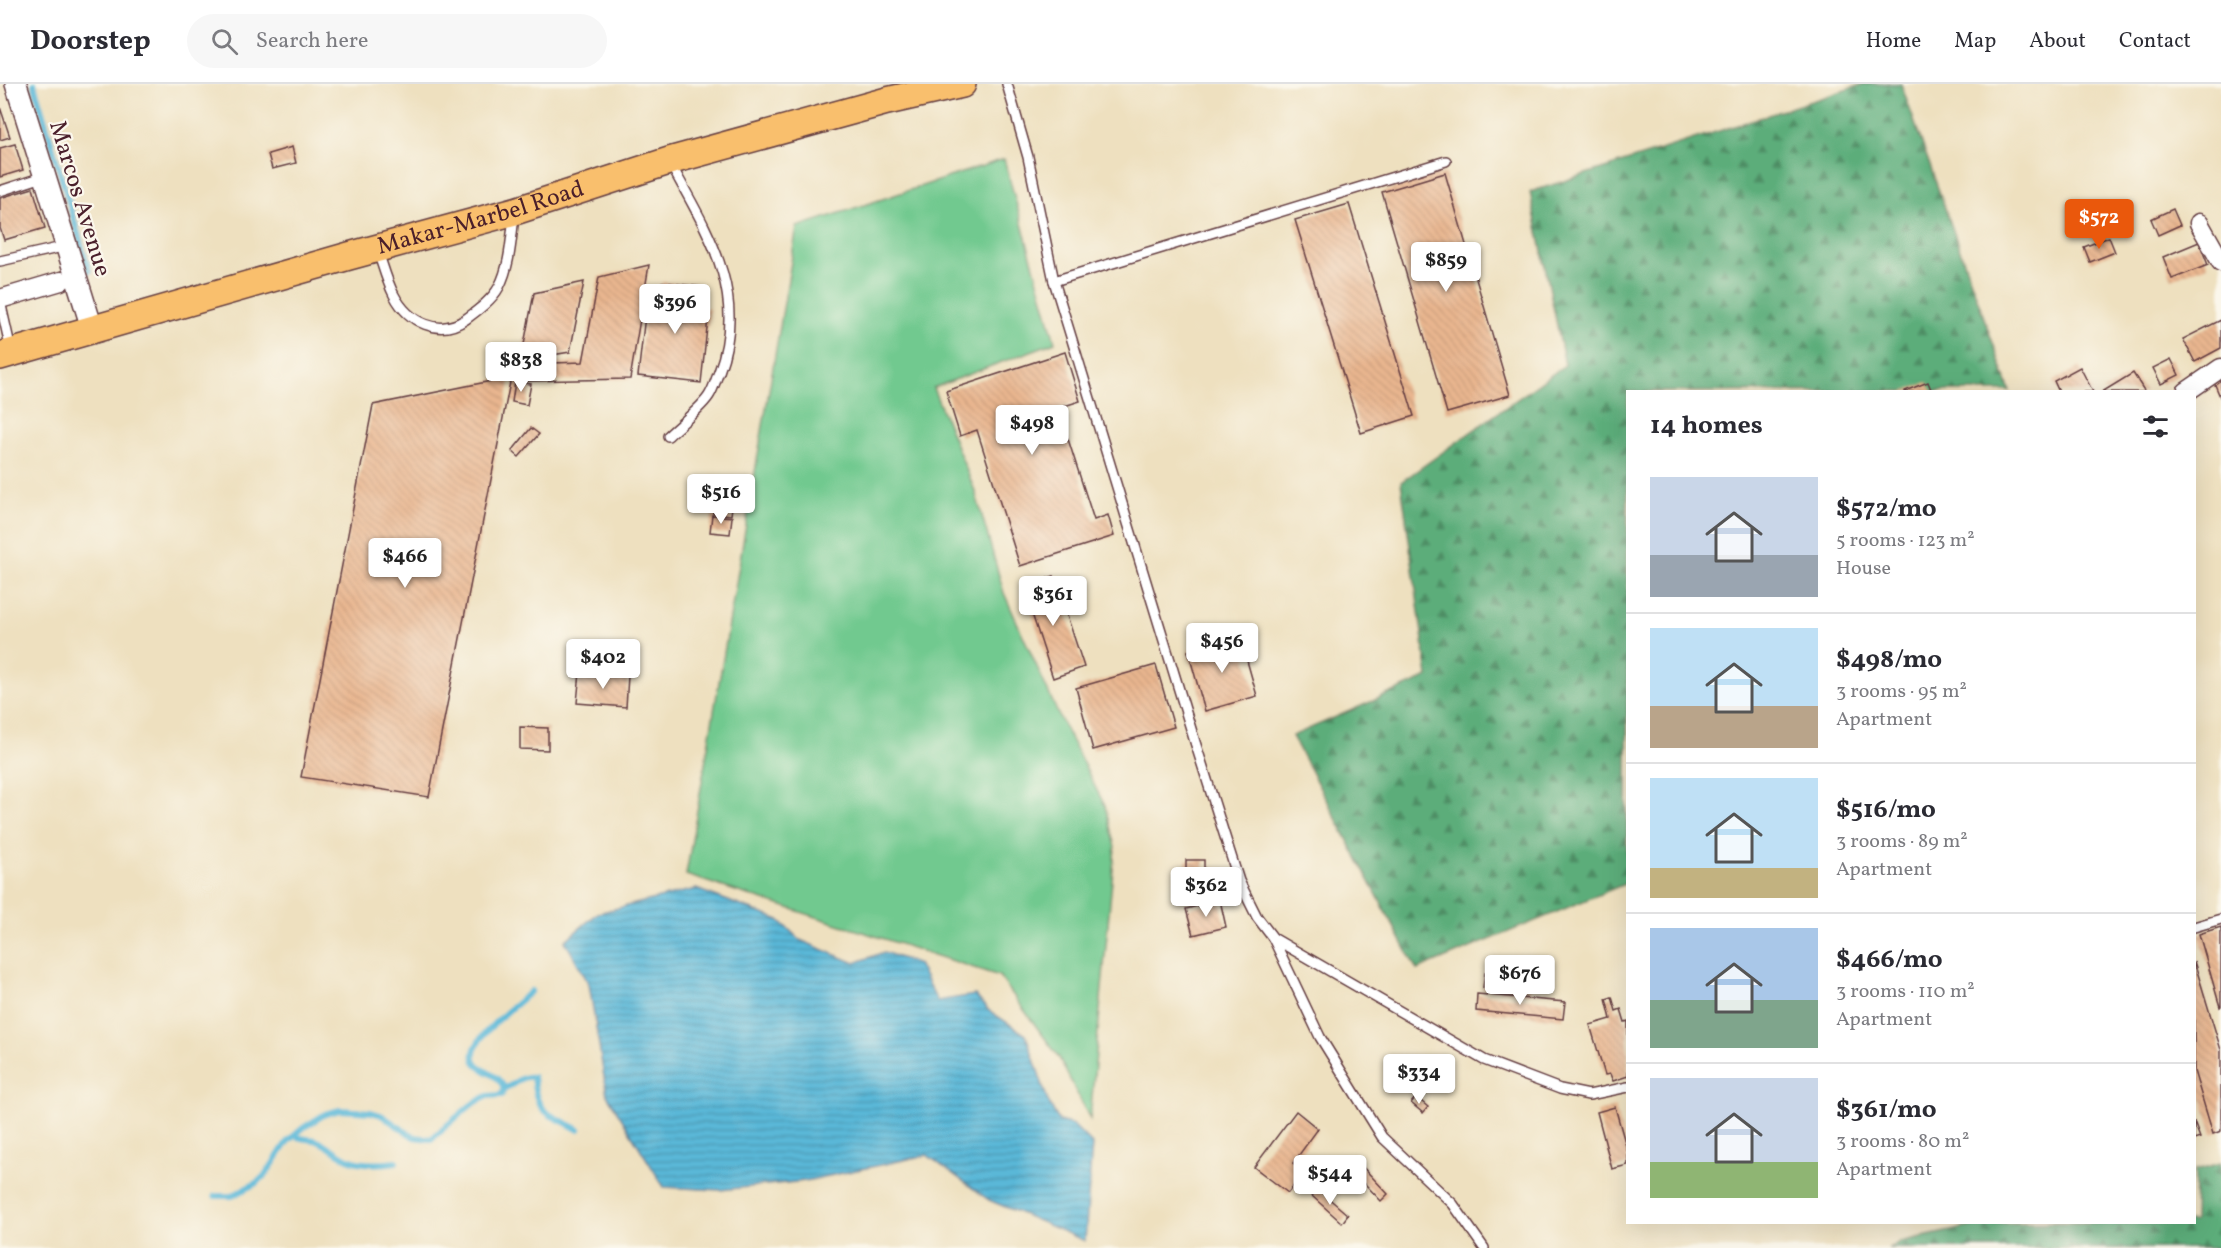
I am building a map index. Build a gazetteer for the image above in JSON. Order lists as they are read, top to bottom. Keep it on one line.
{"streets":{"main road":["Makar-Marbel Road"],"street":["Marcos Avenue"]},"crossings":[["Marcos Avenue","Makar-Marbel Road"]],"page":{"header":"Doorstep","search":"Search here","nav":["Home","Map","About","Contact"],"price":["$572","$859","$396","$838","$498","$516","$466","$361","$456","$402","$362","$676","$334","$544"],"heading":"14 homes","list":[{"name":"$572/mo","note":"5 rooms · 123 m² · House"},{"name":"$498/mo","note":"3 rooms · 95 m² · Apartment"},{"name":"$516/mo","note":"3 rooms · 89 m² · Apartment"},{"name":"$466/mo","note":"3 rooms · 110 m² · Apartment"},{"name":"$361/mo","note":"3 rooms · 80 m² · Apartment"}]}}
